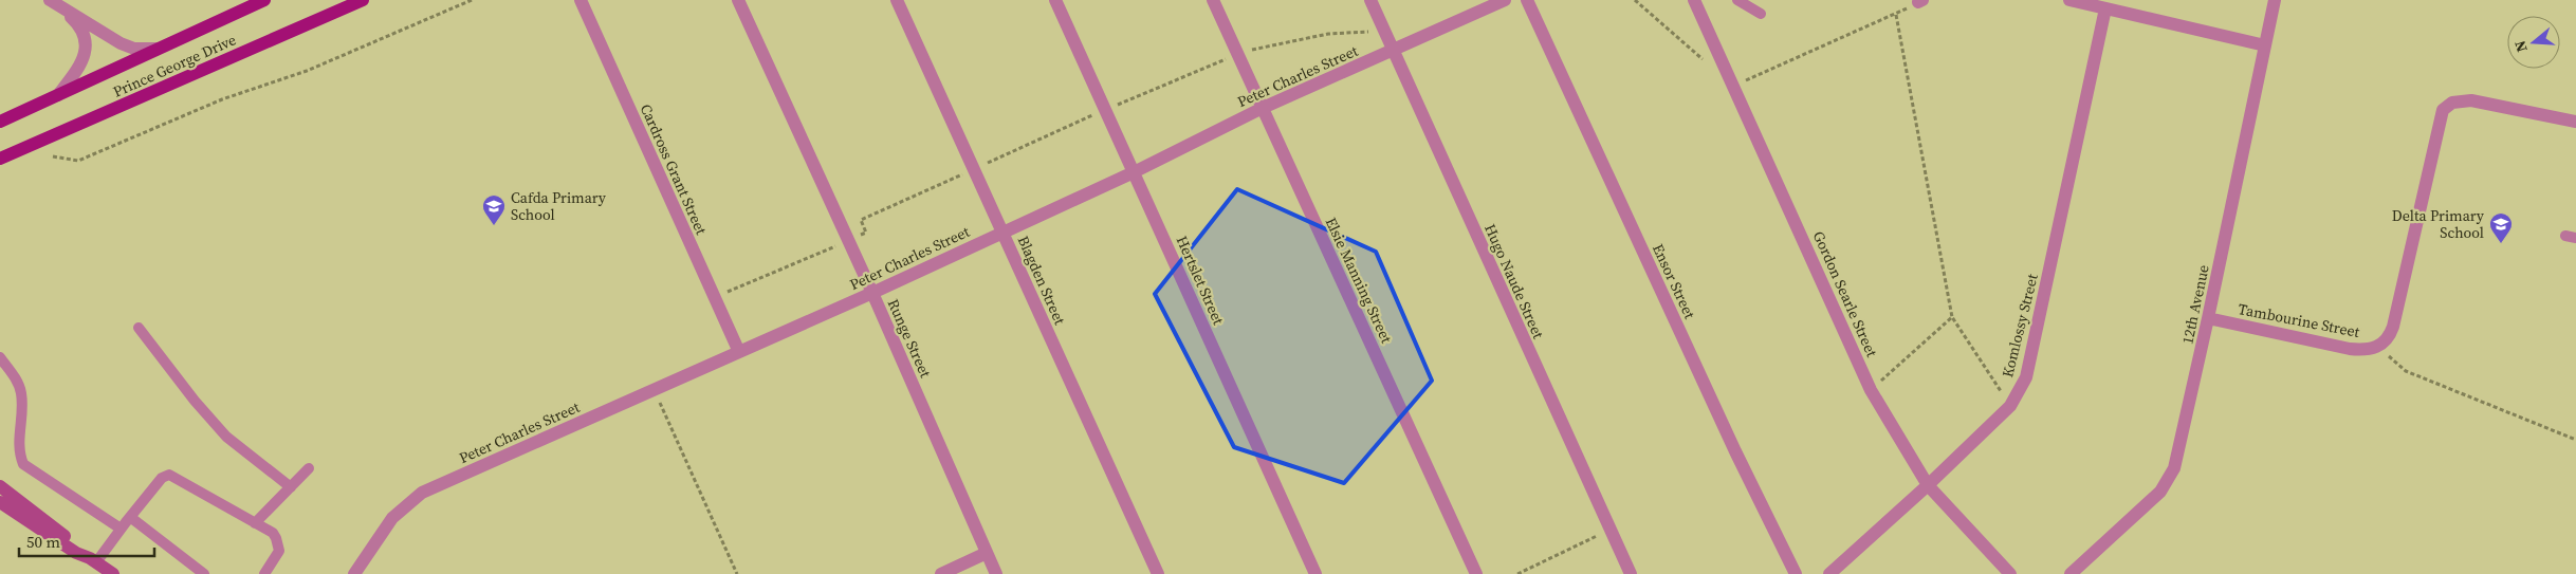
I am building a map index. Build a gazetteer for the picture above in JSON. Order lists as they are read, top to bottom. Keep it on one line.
{"streets":{"main road":["Prince George Drive"],"street":["Peter Charles Street","Cardross Grant Street","Blagden Street","Hertslet Street","Elsie Manning Street","Hugo Naude Street","Ensor Street","Gordon Searle Street","12th Avenue","Tambourine Street","Komlossy Street","Runge Street"]},"crossings":[["Peter Charles Street","Cardross Grant Street"],["Peter Charles Street","Blagden Street"],["Peter Charles Street","Hertslet Street"],["Peter Charles Street","Elsie Manning Street"],["Peter Charles Street","Hugo Naude Street"],["Peter Charles Street","Runge Street"],["Gordon Searle Street","Komlossy Street"],["12th Avenue","Tambourine Street"]],"places":{"school or university":["Cafda Primary School","Delta Primary School"]},"scale_bar":"50 m","north":"left"}
